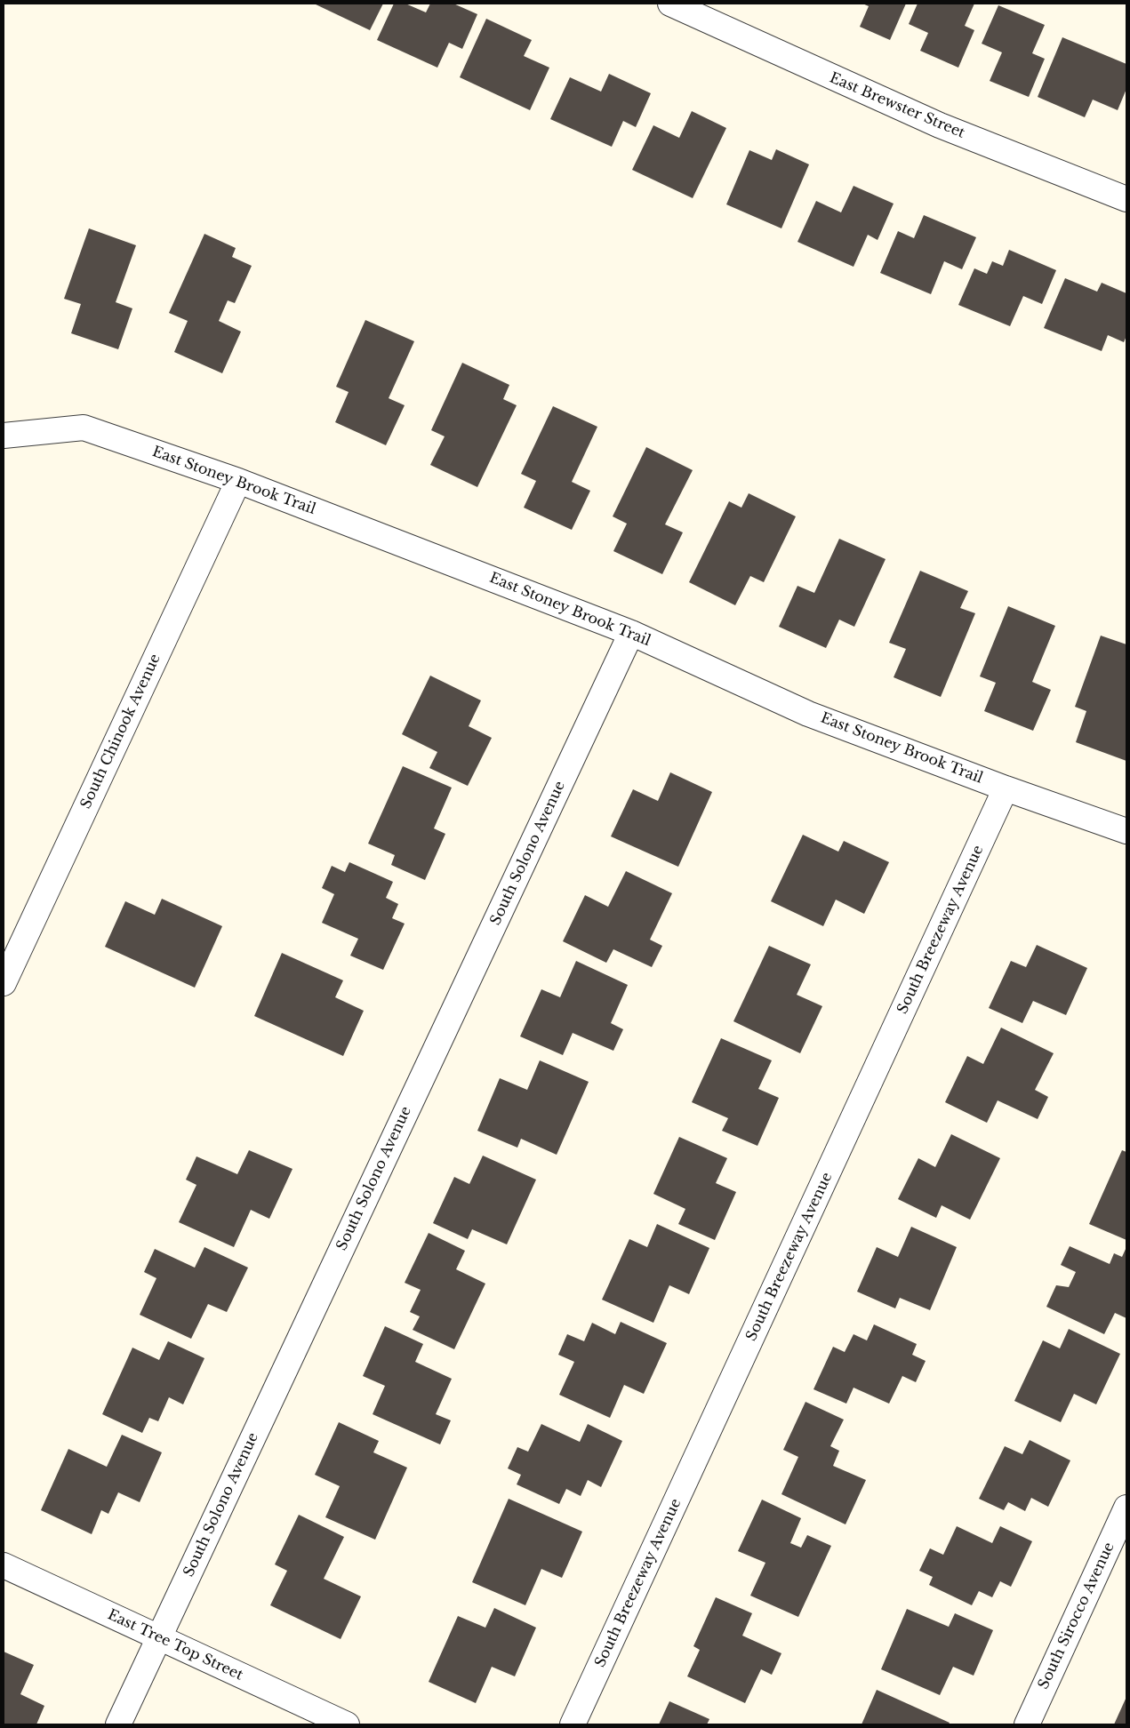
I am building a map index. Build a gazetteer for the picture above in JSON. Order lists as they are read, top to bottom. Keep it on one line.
{"streets":{"street":["East Brewster Street","East Stoney Brook Trail","South Chinook Avenue","South Solono Avenue","South Breezeway Avenue","South Sirocco Avenue","East Tree Top Street"]},"crossings":[["East Stoney Brook Trail","South Chinook Avenue"],["East Stoney Brook Trail","South Solono Avenue"],["East Stoney Brook Trail","South Breezeway Avenue"],["South Solono Avenue","East Tree Top Street"]]}
